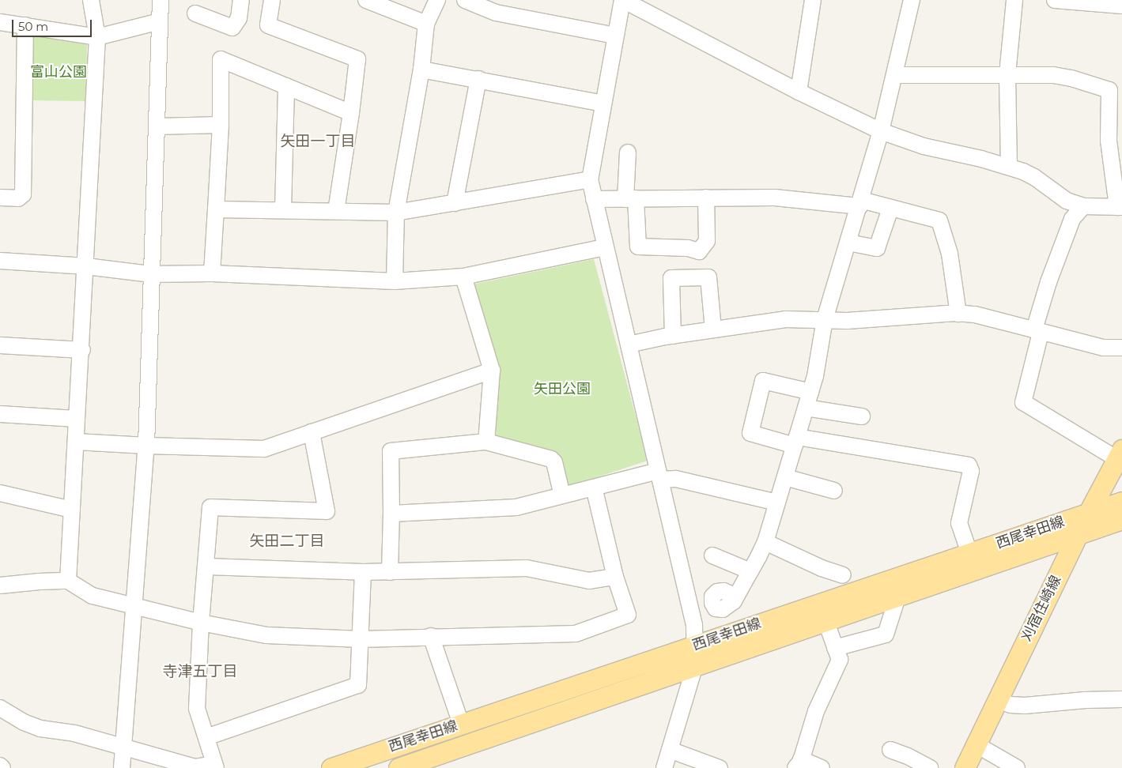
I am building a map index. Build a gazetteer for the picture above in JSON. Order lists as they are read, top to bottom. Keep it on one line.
{"streets":{"main road":["西尾幸田線","刈宿住崎線"]},"crossings":[["西尾幸田線","刈宿住崎線"]],"districts":["矢田一丁目","矢田二丁目","寺津五丁目"],"parks":["富山公園","矢田公園"],"scale_bar":"50 m"}
